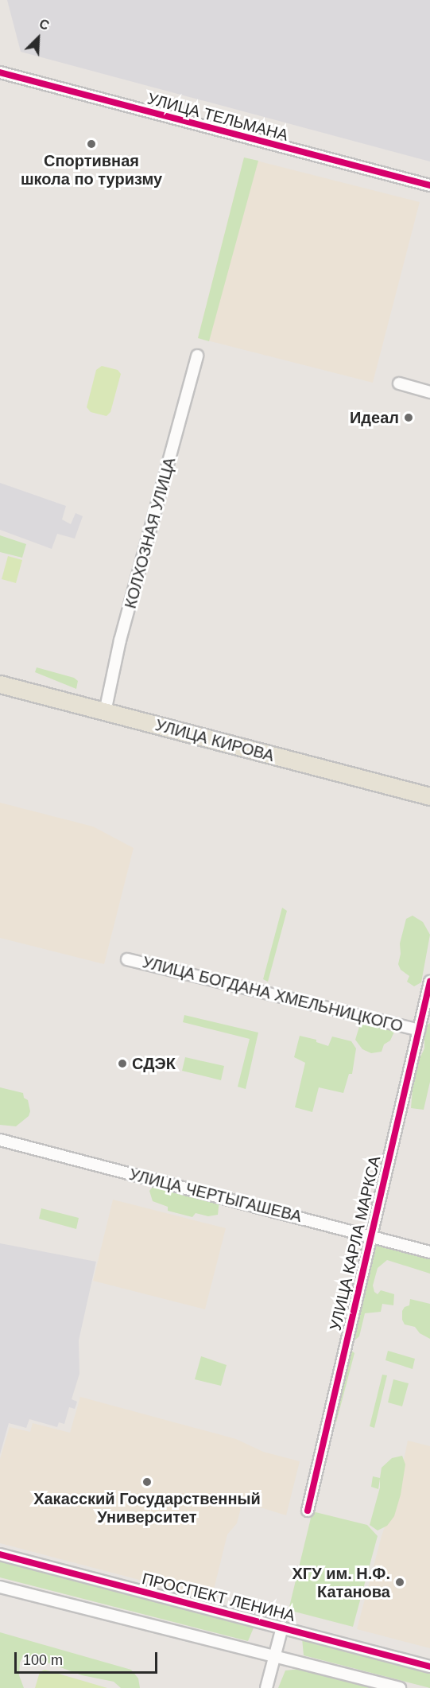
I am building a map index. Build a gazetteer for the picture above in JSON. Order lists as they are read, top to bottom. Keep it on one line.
{"streets":{"main road":["УЛИЦА КИРОВА"],"street":["УЛИЦА ТЕЛЬМАНА","КОЛХОЗНАЯ УЛИЦА","УЛИЦА БОГДАНА ХМЕЛЬНИЦКОГО","УЛИЦА ЧЕРТЫГАШЕВА","УЛИЦА КАРЛА МАРКСА","ПРОСПЕКТ ЛЕНИНА"]},"crossings":[["КОЛХОЗНАЯ УЛИЦА","УЛИЦА КИРОВА"],["УЛИЦА БОГДАНА ХМЕЛЬНИЦКОГО","УЛИЦА КАРЛА МАРКСА"],["УЛИЦА ЧЕРТЫГАШЕВА","УЛИЦА КАРЛА МАРКСА"]],"places":["Спортивная школа по туризму","Идеал","СДЭК","Хакасский Государственный Университет","ХГУ им. Н.Ф. Катанова"],"scale_bar":"100 m","north":"top right"}
